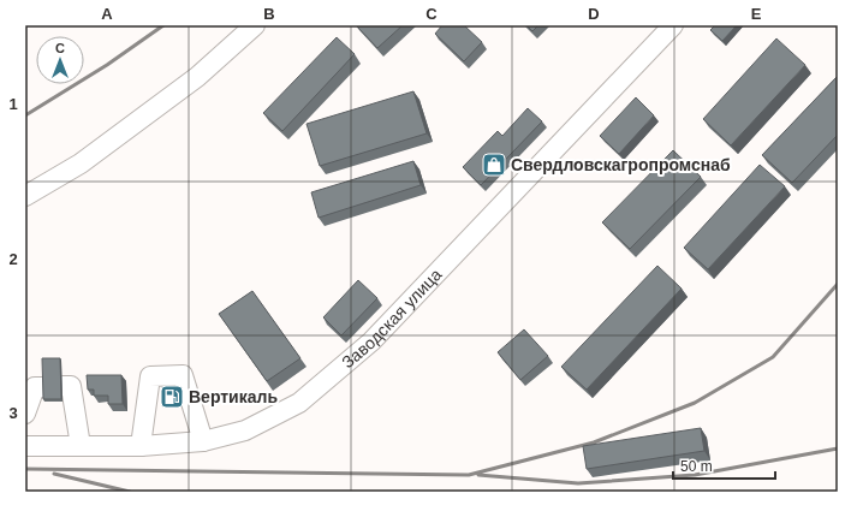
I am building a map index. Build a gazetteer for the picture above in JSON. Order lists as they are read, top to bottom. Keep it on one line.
{"streets":{"street":["Заводская улица"]},"places":{"shop":["Свердловскагропромснаб"],"fuel station":["Вертикаль"]},"scale_bar":"50 m","north":"top","grid":{"columns":["A","B","C","D","E"],"rows":["1","2","3"]}}
